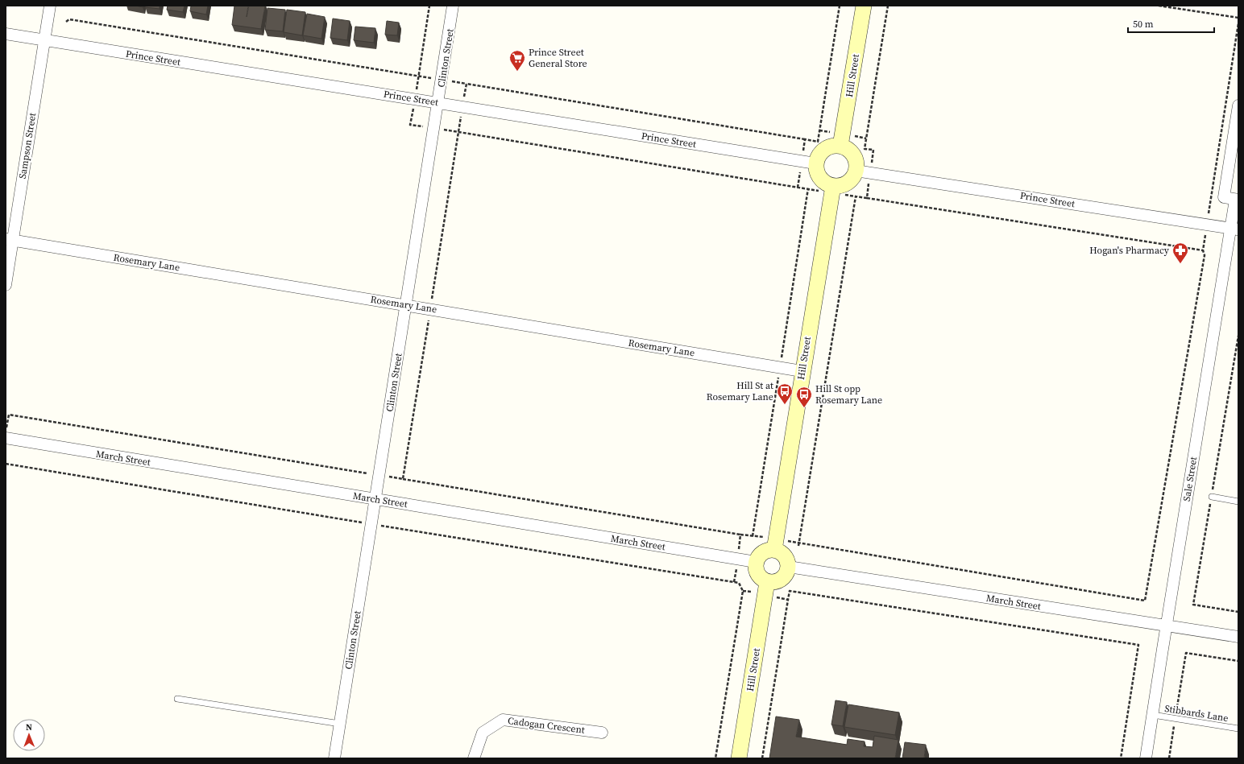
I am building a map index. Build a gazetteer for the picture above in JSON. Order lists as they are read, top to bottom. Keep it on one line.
{"streets":{"main road":["Hill Street"],"street":["Prince Street","Clinton Street","Sampson Street","Rosemary Lane","March Street","Sale Street","Cadogan Crescent"],"lane":["Stibbards Lane"]},"crossings":[["Prince Street","Clinton Street"],["Prince Street","Hill Street"],["Prince Street","Sampson Street"],["Prince Street","Sale Street"],["Clinton Street","Rosemary Lane"],["Clinton Street","March Street"],["Hill Street","Rosemary Lane"],["Sampson Street","Rosemary Lane"],["March Street","Sale Street"],["Sale Street","Stibbards Lane"]],"places":{"supermarket":["Prince Street General Store"],"pharmacy":["Hogan's Pharmacy"],"bus stop":["Hill St at Rosemary Lane","Hill St opp Rosemary Lane"]},"scale_bar":"50 m","north":"top"}
